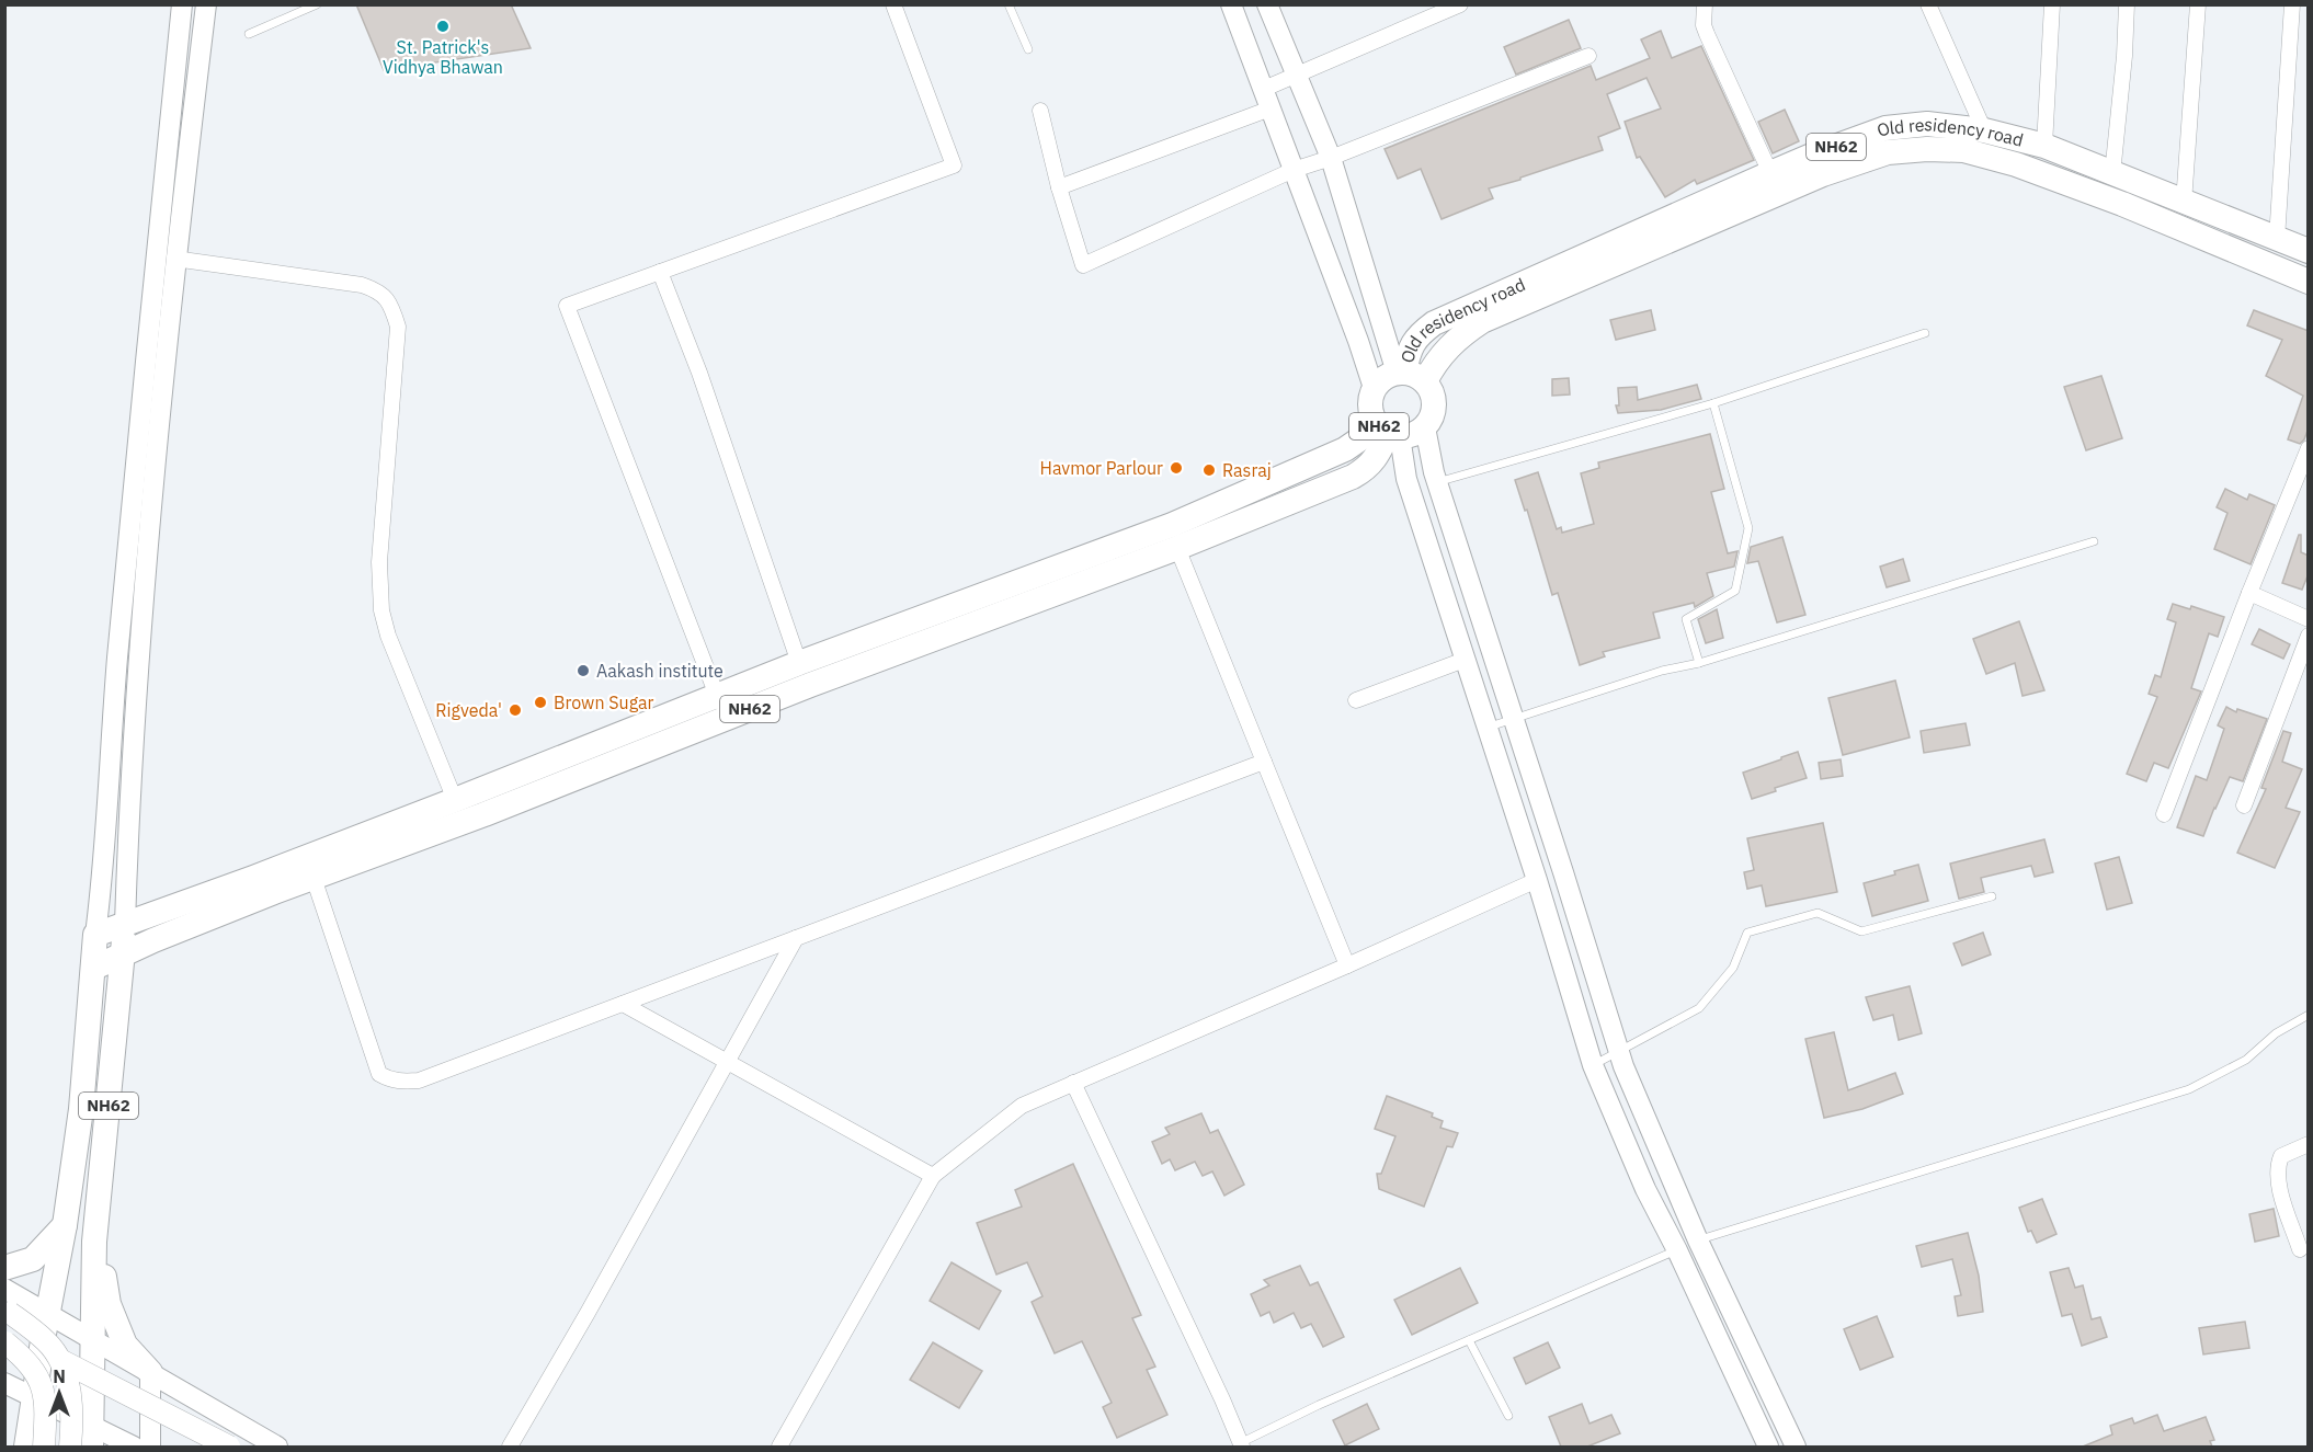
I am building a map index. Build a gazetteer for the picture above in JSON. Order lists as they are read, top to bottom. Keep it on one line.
{"streets":{"highway":["Old residency road","NH62"]},"crossings":[["Old residency road","NH62"]],"places":["St. Patrick's Vidhya Bhawan","Havmor Parlour","Rasraj","Aakash institute","Brown Sugar","Rigveda'"],"north":"top"}
